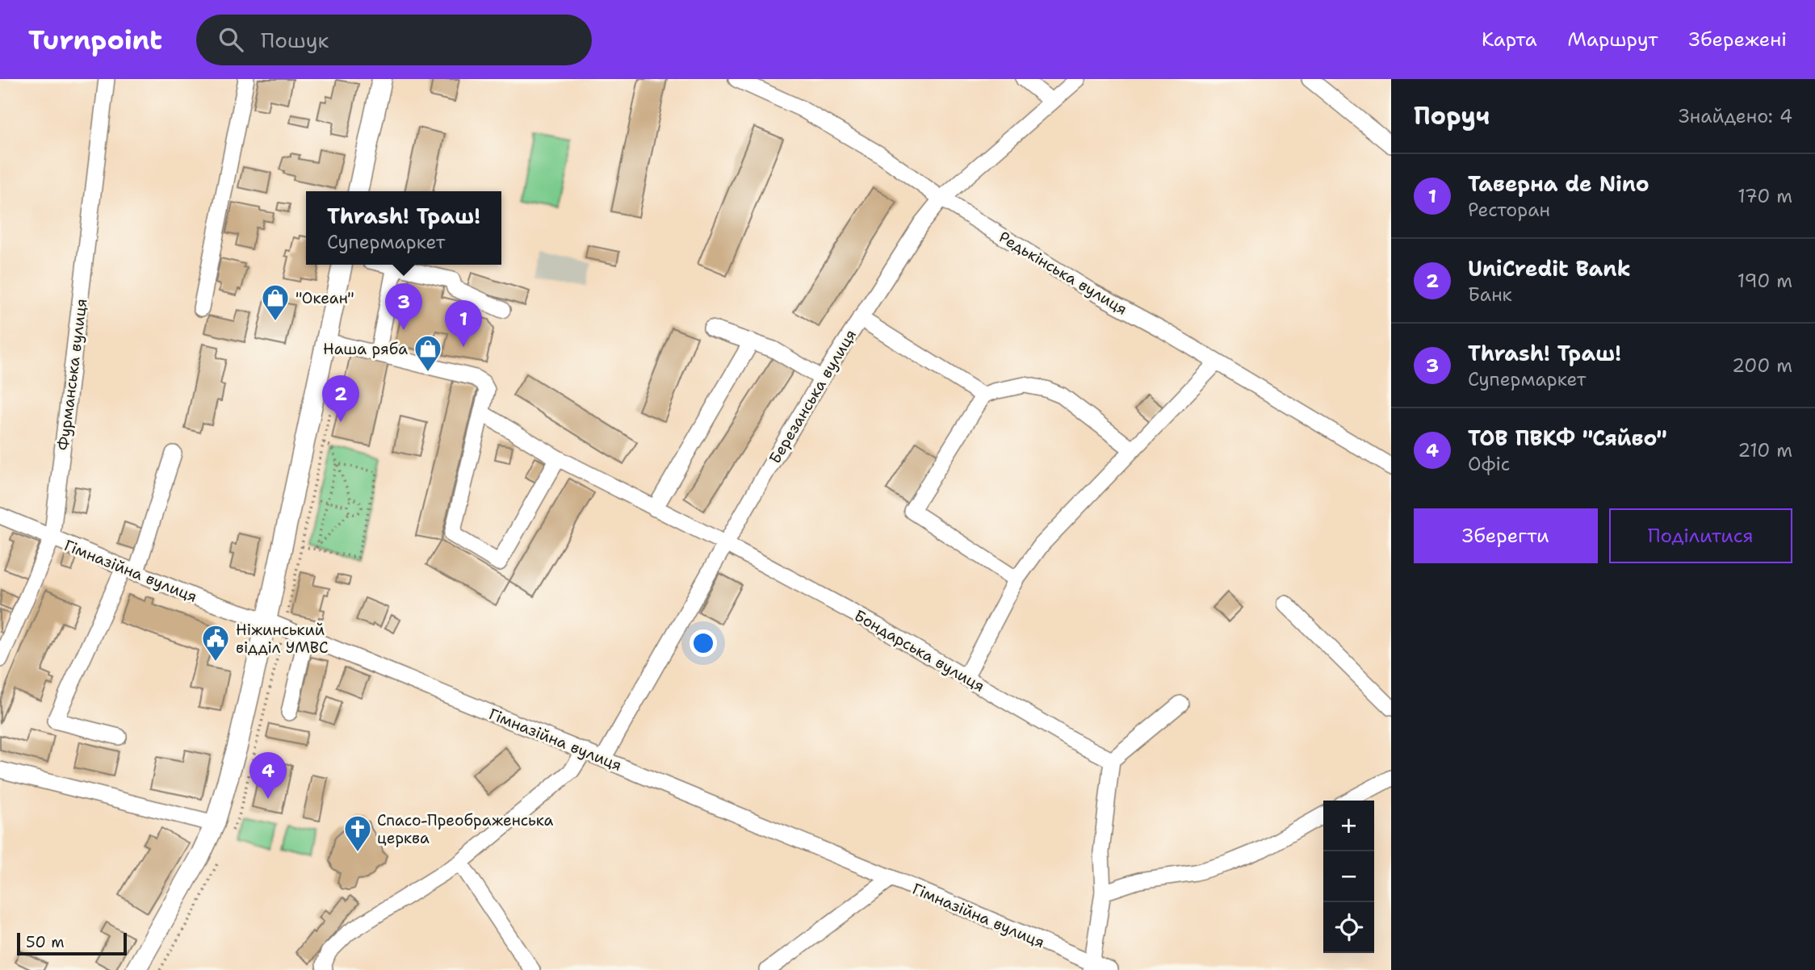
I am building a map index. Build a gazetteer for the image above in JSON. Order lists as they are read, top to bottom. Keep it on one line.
{"streets":{"street":["Редькінська вулиця","Фурманська вулиця","Березанська вулиця","Гімназійна вулиця","Бондарська вулиця"]},"crossings":[["Редькінська вулиця","Березанська вулиця"],["Фурманська вулиця","Гімназійна вулиця"],["Березанська вулиця","Гімназійна вулиця"],["Березанська вулиця","Бондарська вулиця"]],"places":{"shop":["\"Океан\"","Наша ряба"],"public building":["Ніжинський відділ УМВС"],"church":["Спасо-Преображенська церква"]},"scale_bar":"50 m","page":{"header":"Turnpoint","search":"Пошук","nav":["Карта","Маршрут","Збережені"],"heading":["Поруч","Знайдено: 4"],"list":[{"mark":"1","name":"Таверна de Nino","note":"Ресторан","value":"170 m"},{"mark":"2","name":"UniCredit Bank","note":"Банк","value":"190 m"},{"mark":"3","name":"Thrash! Траш!","note":"Супермаркет","value":"200 m"},{"mark":"4","name":"ТОВ ПВКФ \"Сяйво\"","note":"Офіс","value":"210 m"}],"popup":["Thrash! Траш!","Супермаркет"],"pins":["3","1","2","4"],"buttons":["Зберегти","Поділитися"],"map_buttons":["+","−"],"scale":"50 m"}}
